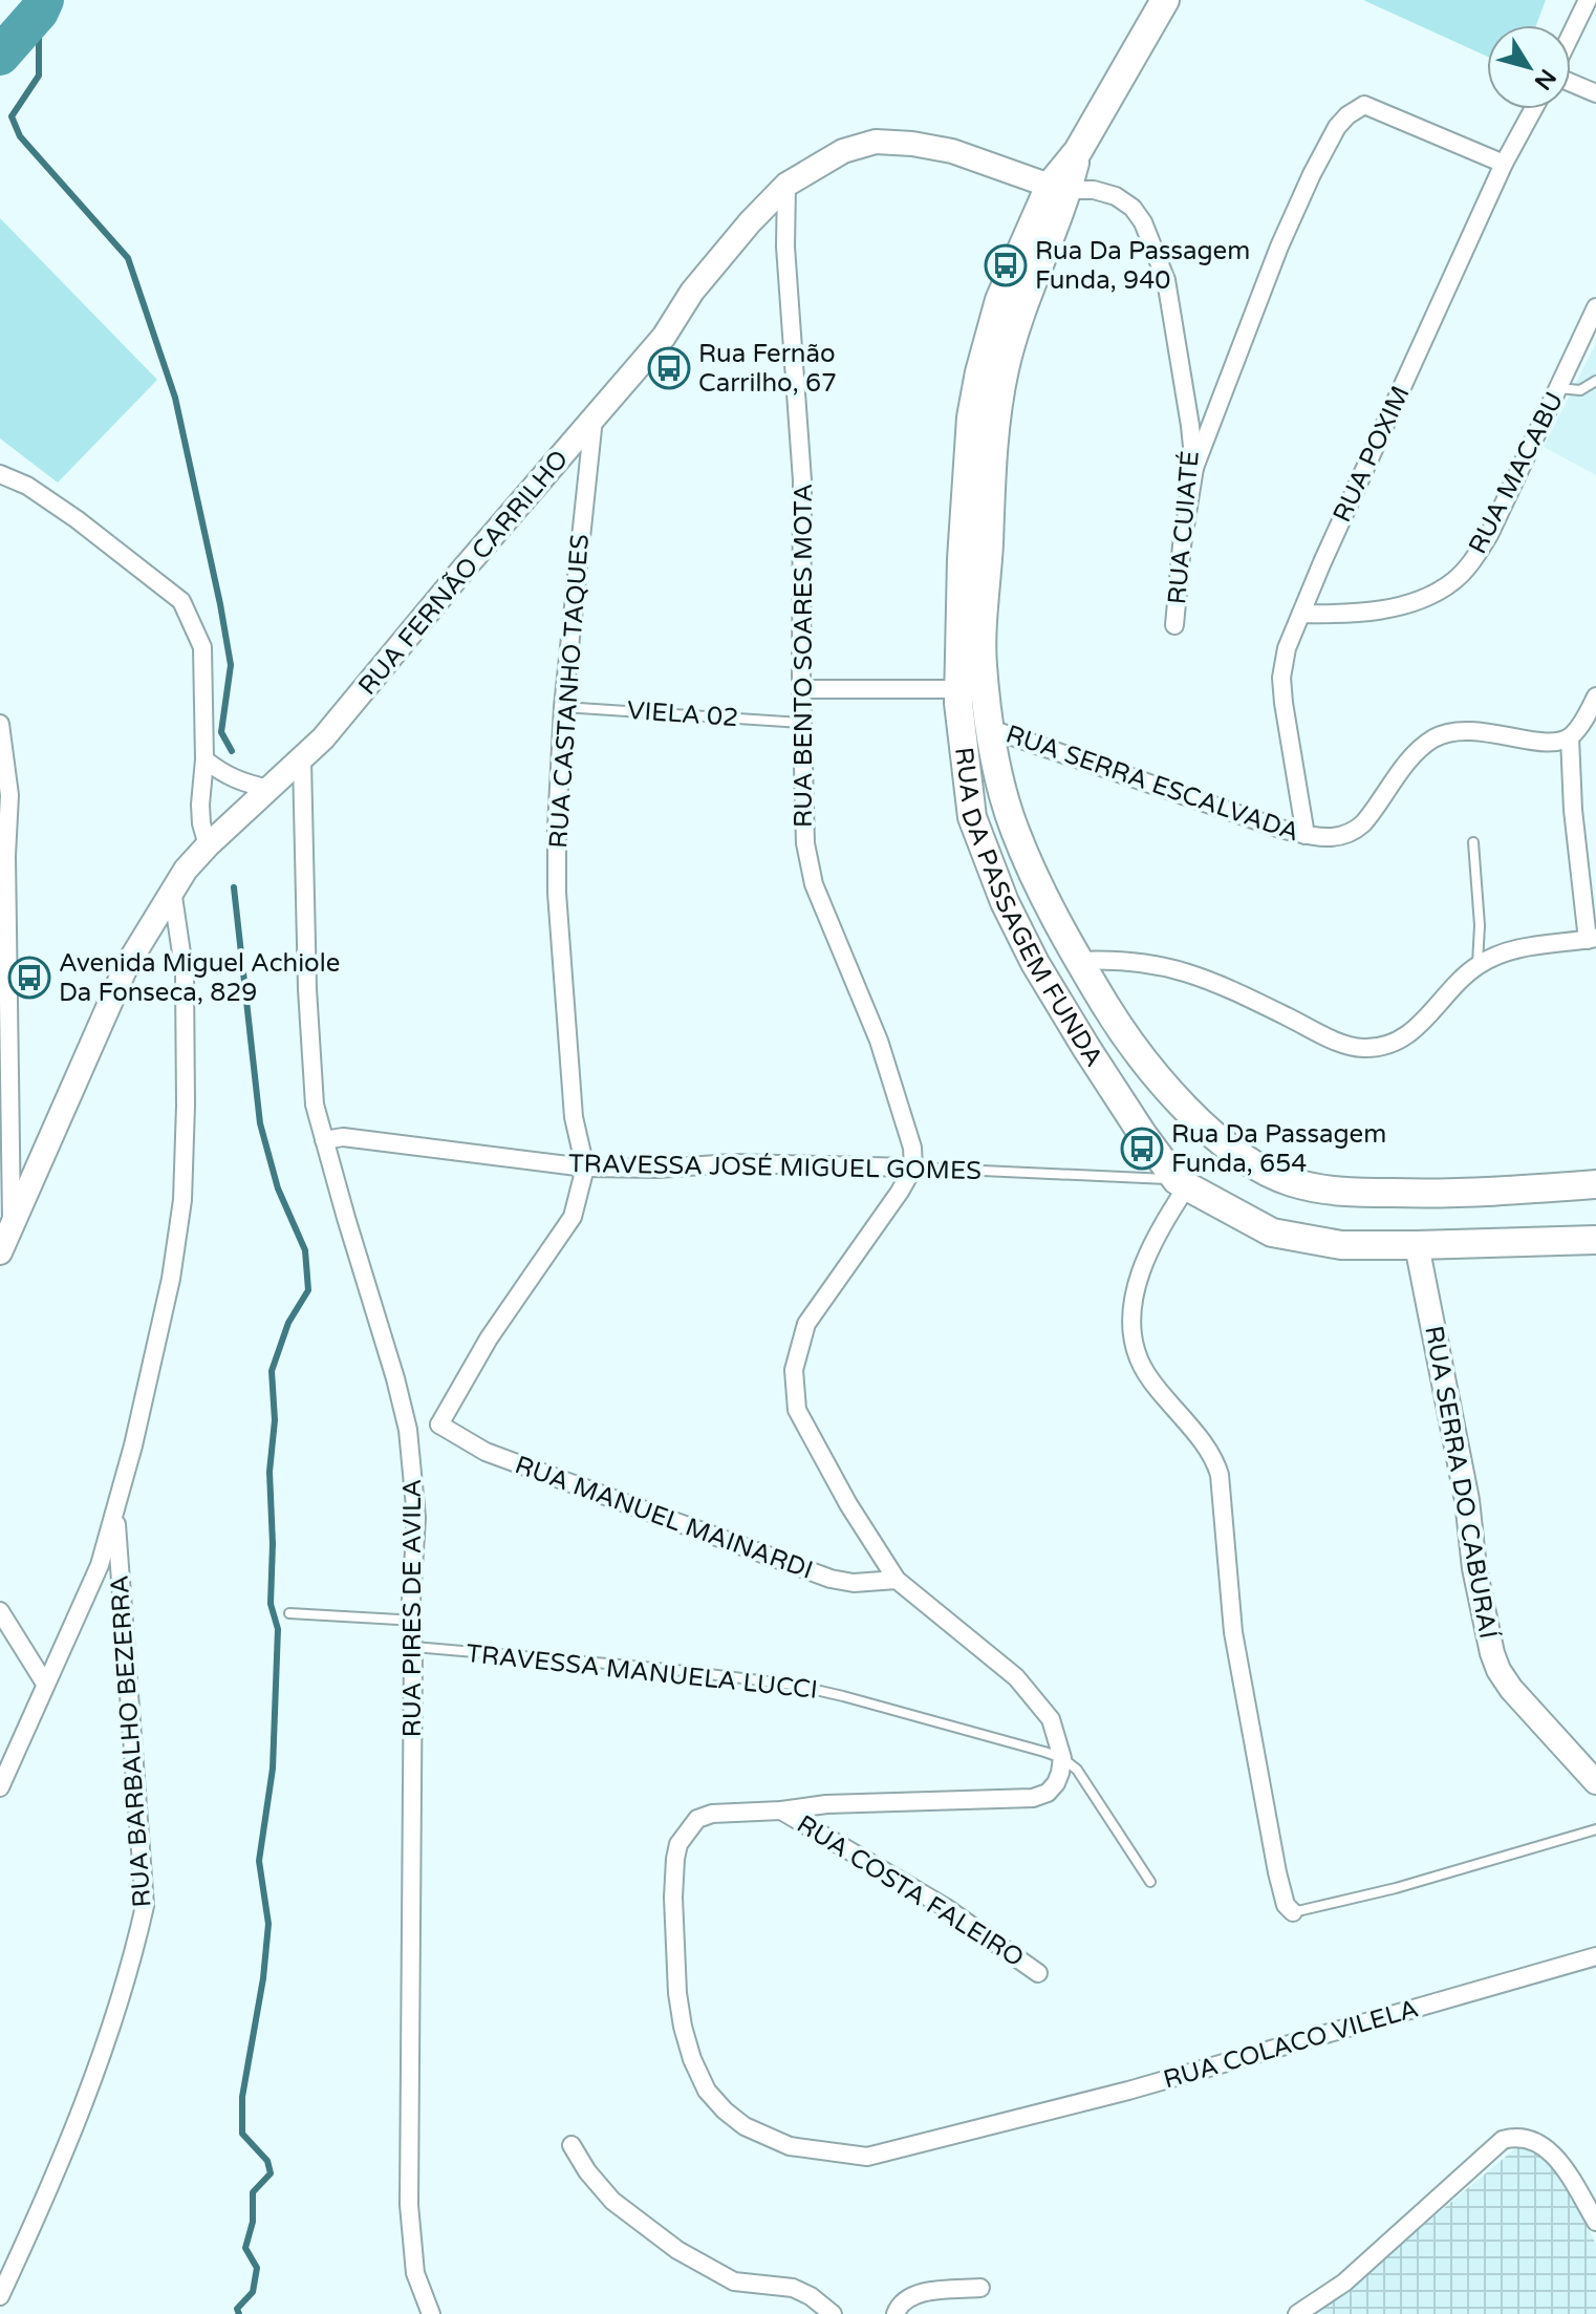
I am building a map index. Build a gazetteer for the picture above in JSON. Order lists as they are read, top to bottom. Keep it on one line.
{"streets":{"main road":["RUA DA PASSAGEM FUNDA"],"street":["RUA POXIM","RUA MACABU","RUA CUIATÉ","RUA FERNÃO CARRILHO","RUA BENTO SOARES MOTA","RUA CASTANHO TAQUES","RUA SERRA ESCALVADA","TRAVESSA JOSÉ MIGUEL GOMES","RUA SERRA DO CABURAÍ","RUA MANUEL MAINARDI","RUA PIRES DE AVILA","RUA BARBALHO BEZERRA","RUA COSTA FALEIRO","RUA COLACO VILELA"],"lane":["VIELA 02","TRAVESSA MANUELA LUCCI"]},"crossings":[["RUA POXIM","RUA MACABU"],["RUA POXIM","RUA SERRA ESCALVADA"],["RUA CUIATÉ","RUA FERNÃO CARRILHO"],["RUA CUIATÉ","RUA DA PASSAGEM FUNDA"],["RUA FERNÃO CARRILHO","RUA BENTO SOARES MOTA"],["RUA FERNÃO CARRILHO","RUA CASTANHO TAQUES"],["RUA FERNÃO CARRILHO","RUA DA PASSAGEM FUNDA"],["RUA FERNÃO CARRILHO","RUA PIRES DE AVILA"],["RUA BENTO SOARES MOTA","VIELA 02"],["RUA BENTO SOARES MOTA","TRAVESSA JOSÉ MIGUEL GOMES"],["RUA CASTANHO TAQUES","VIELA 02"],["RUA CASTANHO TAQUES","TRAVESSA JOSÉ MIGUEL GOMES"],["RUA CASTANHO TAQUES","RUA MANUEL MAINARDI"],["RUA SERRA ESCALVADA","RUA DA PASSAGEM FUNDA"],["RUA DA PASSAGEM FUNDA","TRAVESSA JOSÉ MIGUEL GOMES"],["RUA DA PASSAGEM FUNDA","RUA SERRA DO CABURAÍ"],["TRAVESSA JOSÉ MIGUEL GOMES","RUA PIRES DE AVILA"],["RUA PIRES DE AVILA","TRAVESSA MANUELA LUCCI"],["RUA COSTA FALEIRO","RUA COLACO VILELA"]],"places":{"bus stop":["Rua Da Passagem Funda, 940","Rua Fernão Carrilho, 67","Avenida Miguel Achiole Da Fonseca, 829","Rua Da Passagem Funda, 654"]},"north":"bottom right"}
